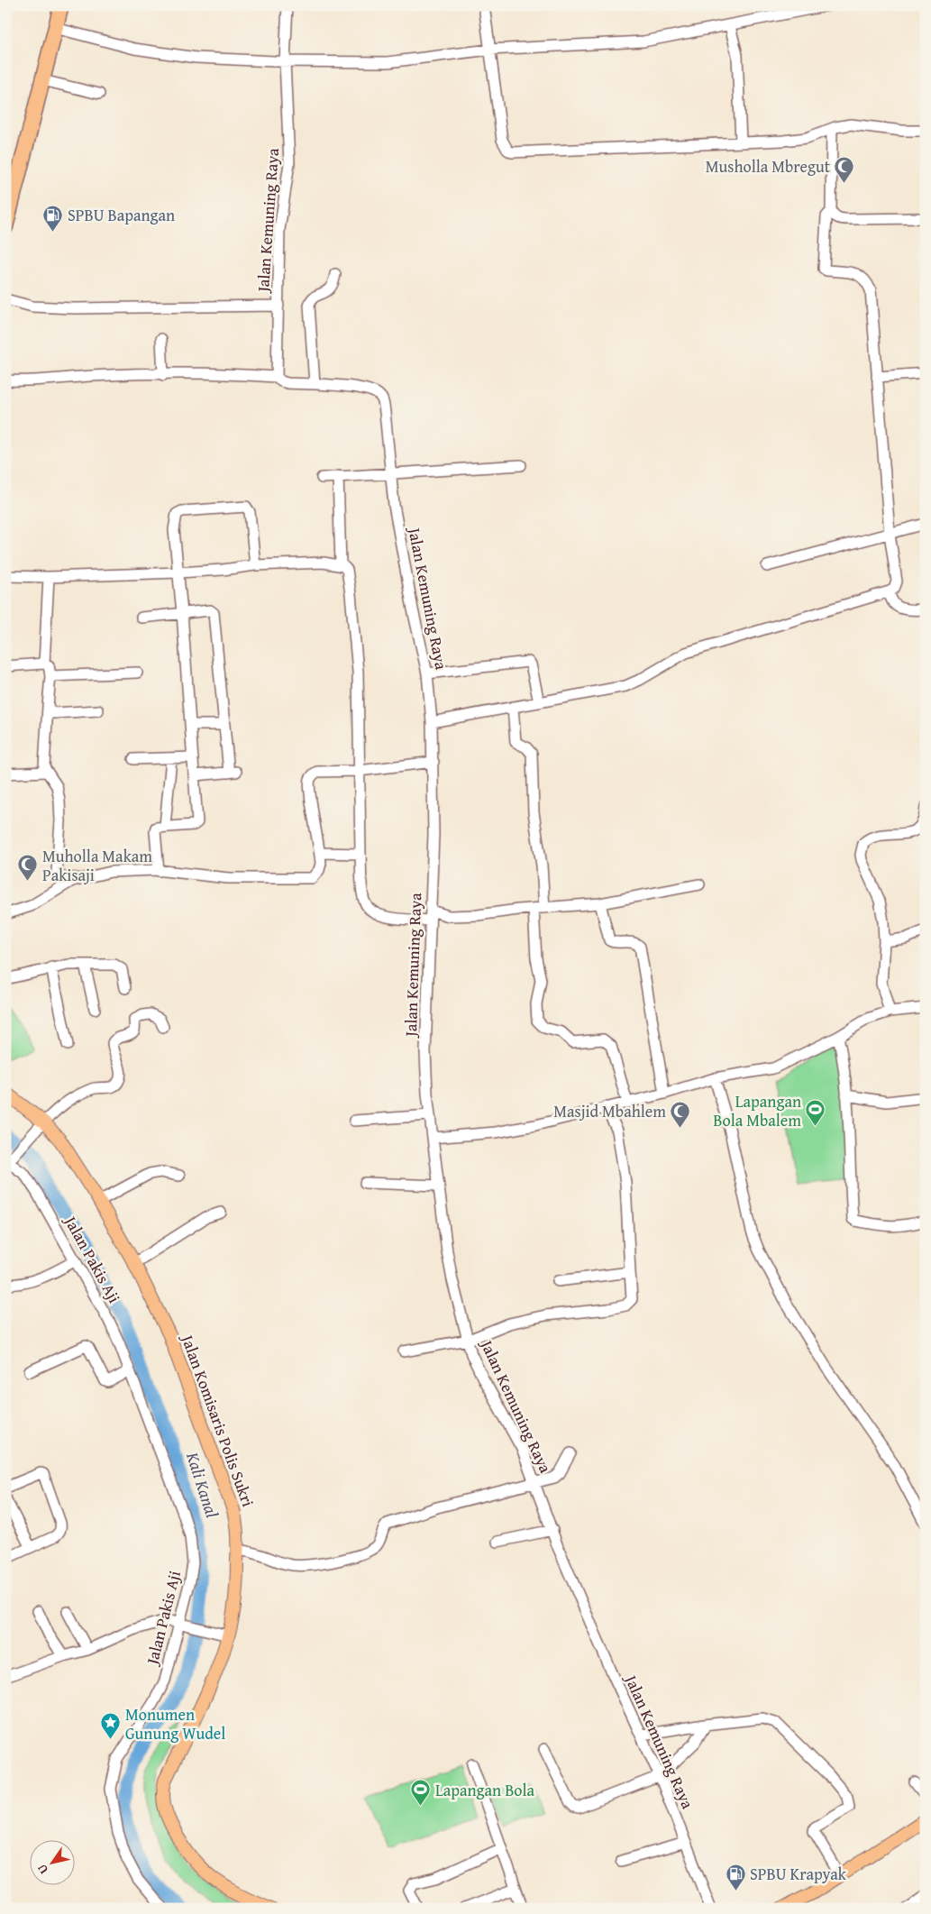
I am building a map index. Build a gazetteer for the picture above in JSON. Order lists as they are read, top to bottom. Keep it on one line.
{"streets":{"main road":["Jalan Komisaris Polis Sukri"],"street":["Jalan Kemuning Raya","Jalan Pakis Aji"]},"water":["Kali Kanal"],"places":{"mosque":["Musholla Mbregut","Muholla Makam Pakisaji","Masjid Mbahlem"],"fuel station":["SPBU Bapangan","SPBU Krapyak"],"sports":["Lapangan Bola Mbalem","Lapangan Bola"],"place":["Monumen Gunung Wudel"]},"north":"bottom left"}
